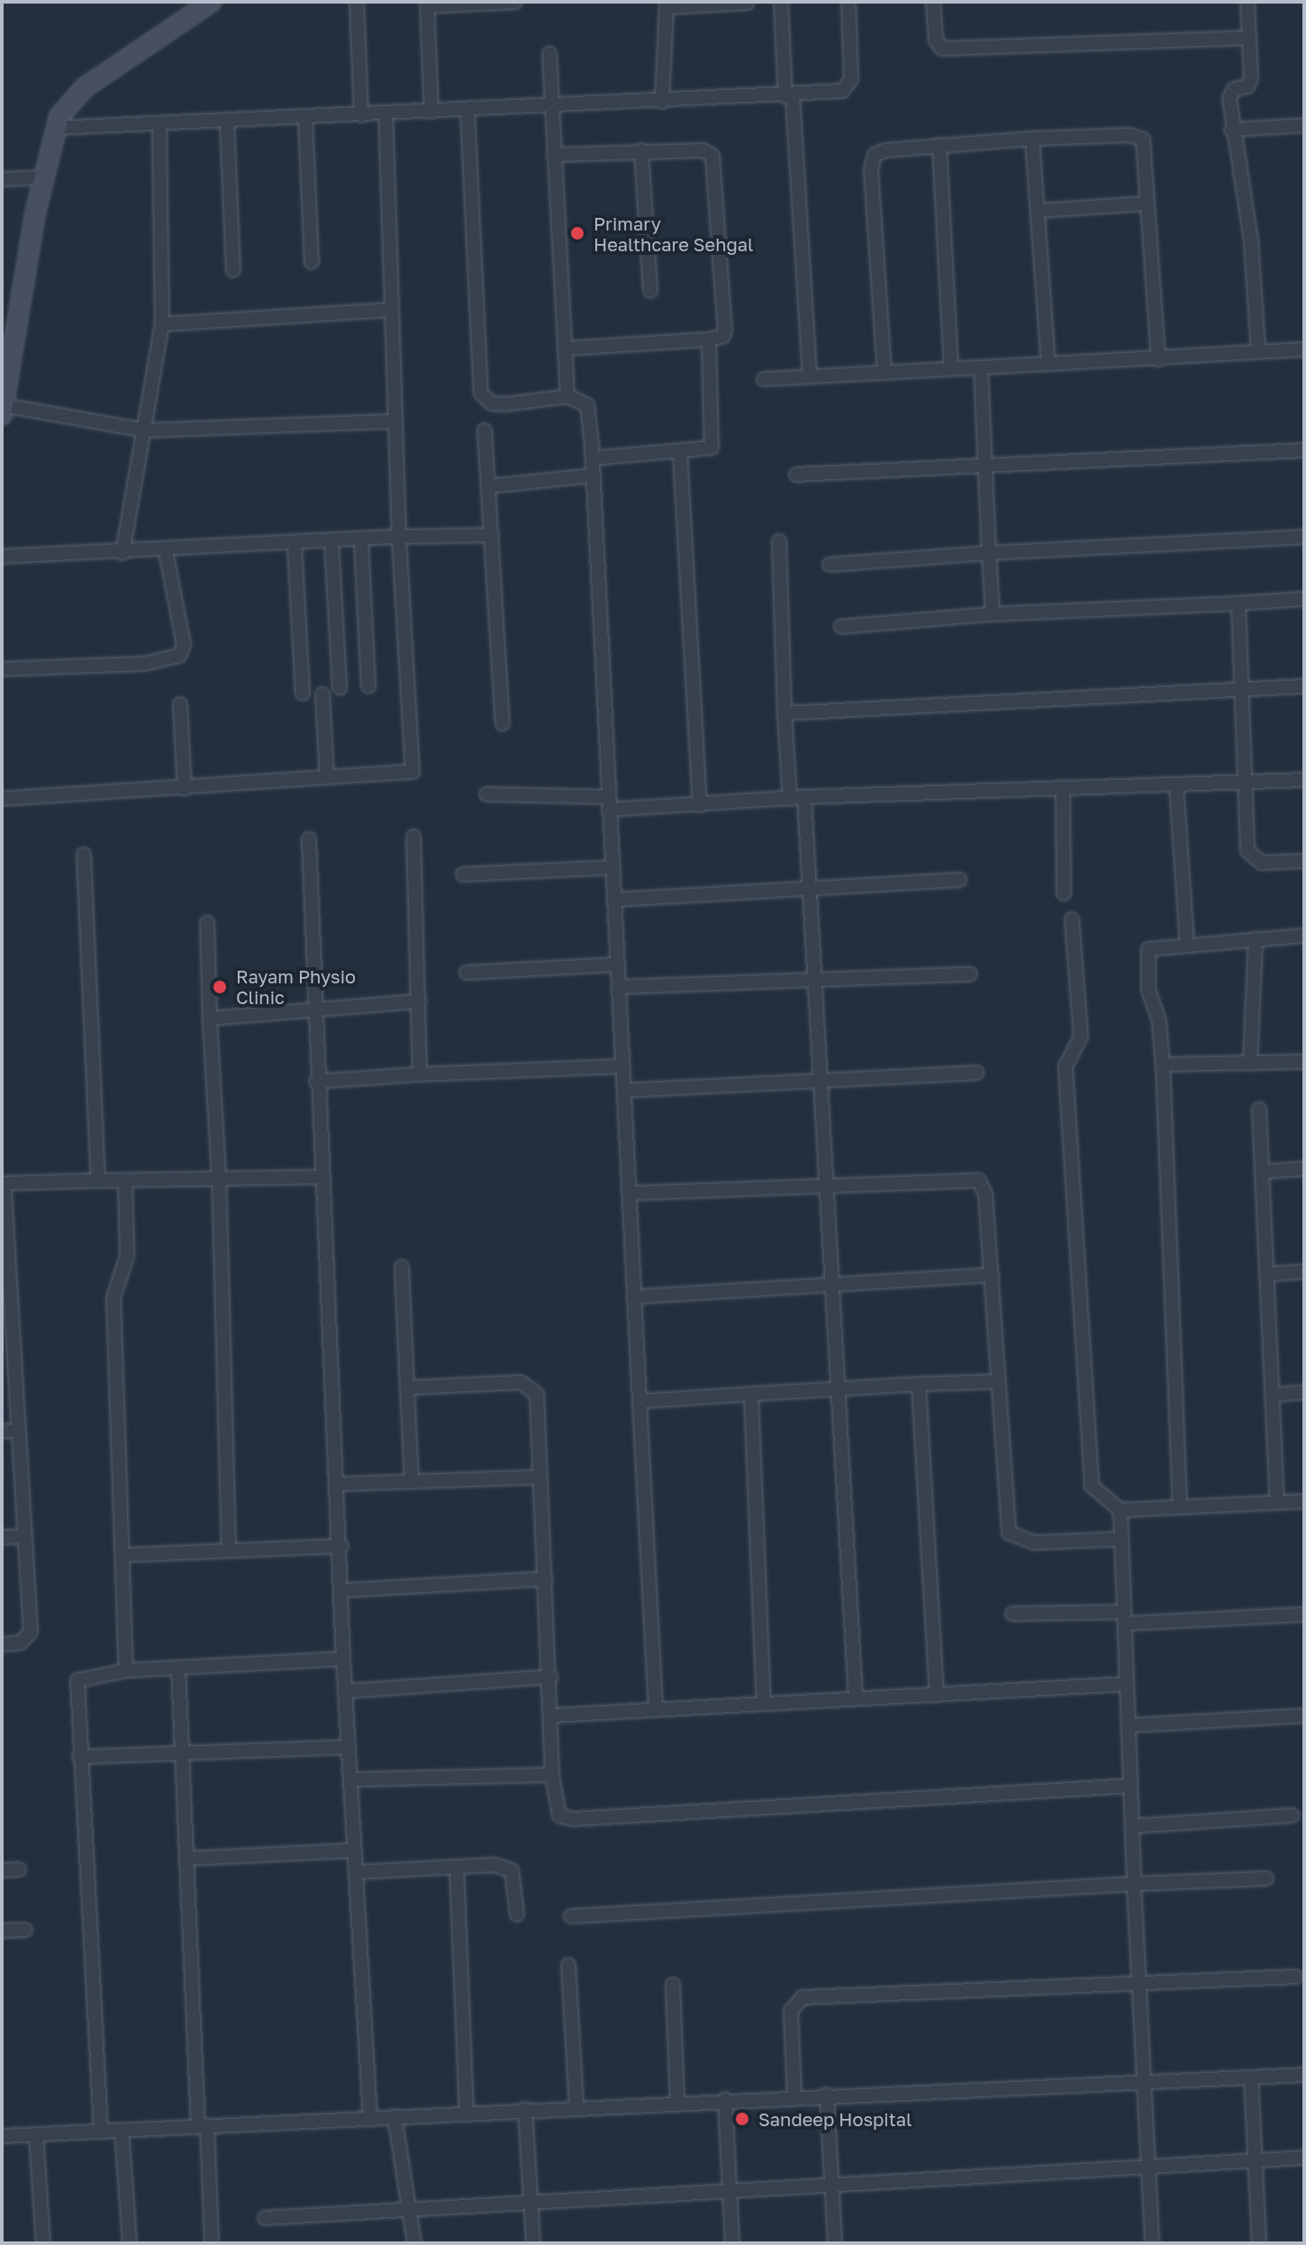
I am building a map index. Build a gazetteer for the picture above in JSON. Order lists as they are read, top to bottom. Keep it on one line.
{"places":["Primary Healthcare Sehgal","Rayam Physio Clinic","Sandeep Hospital"]}
